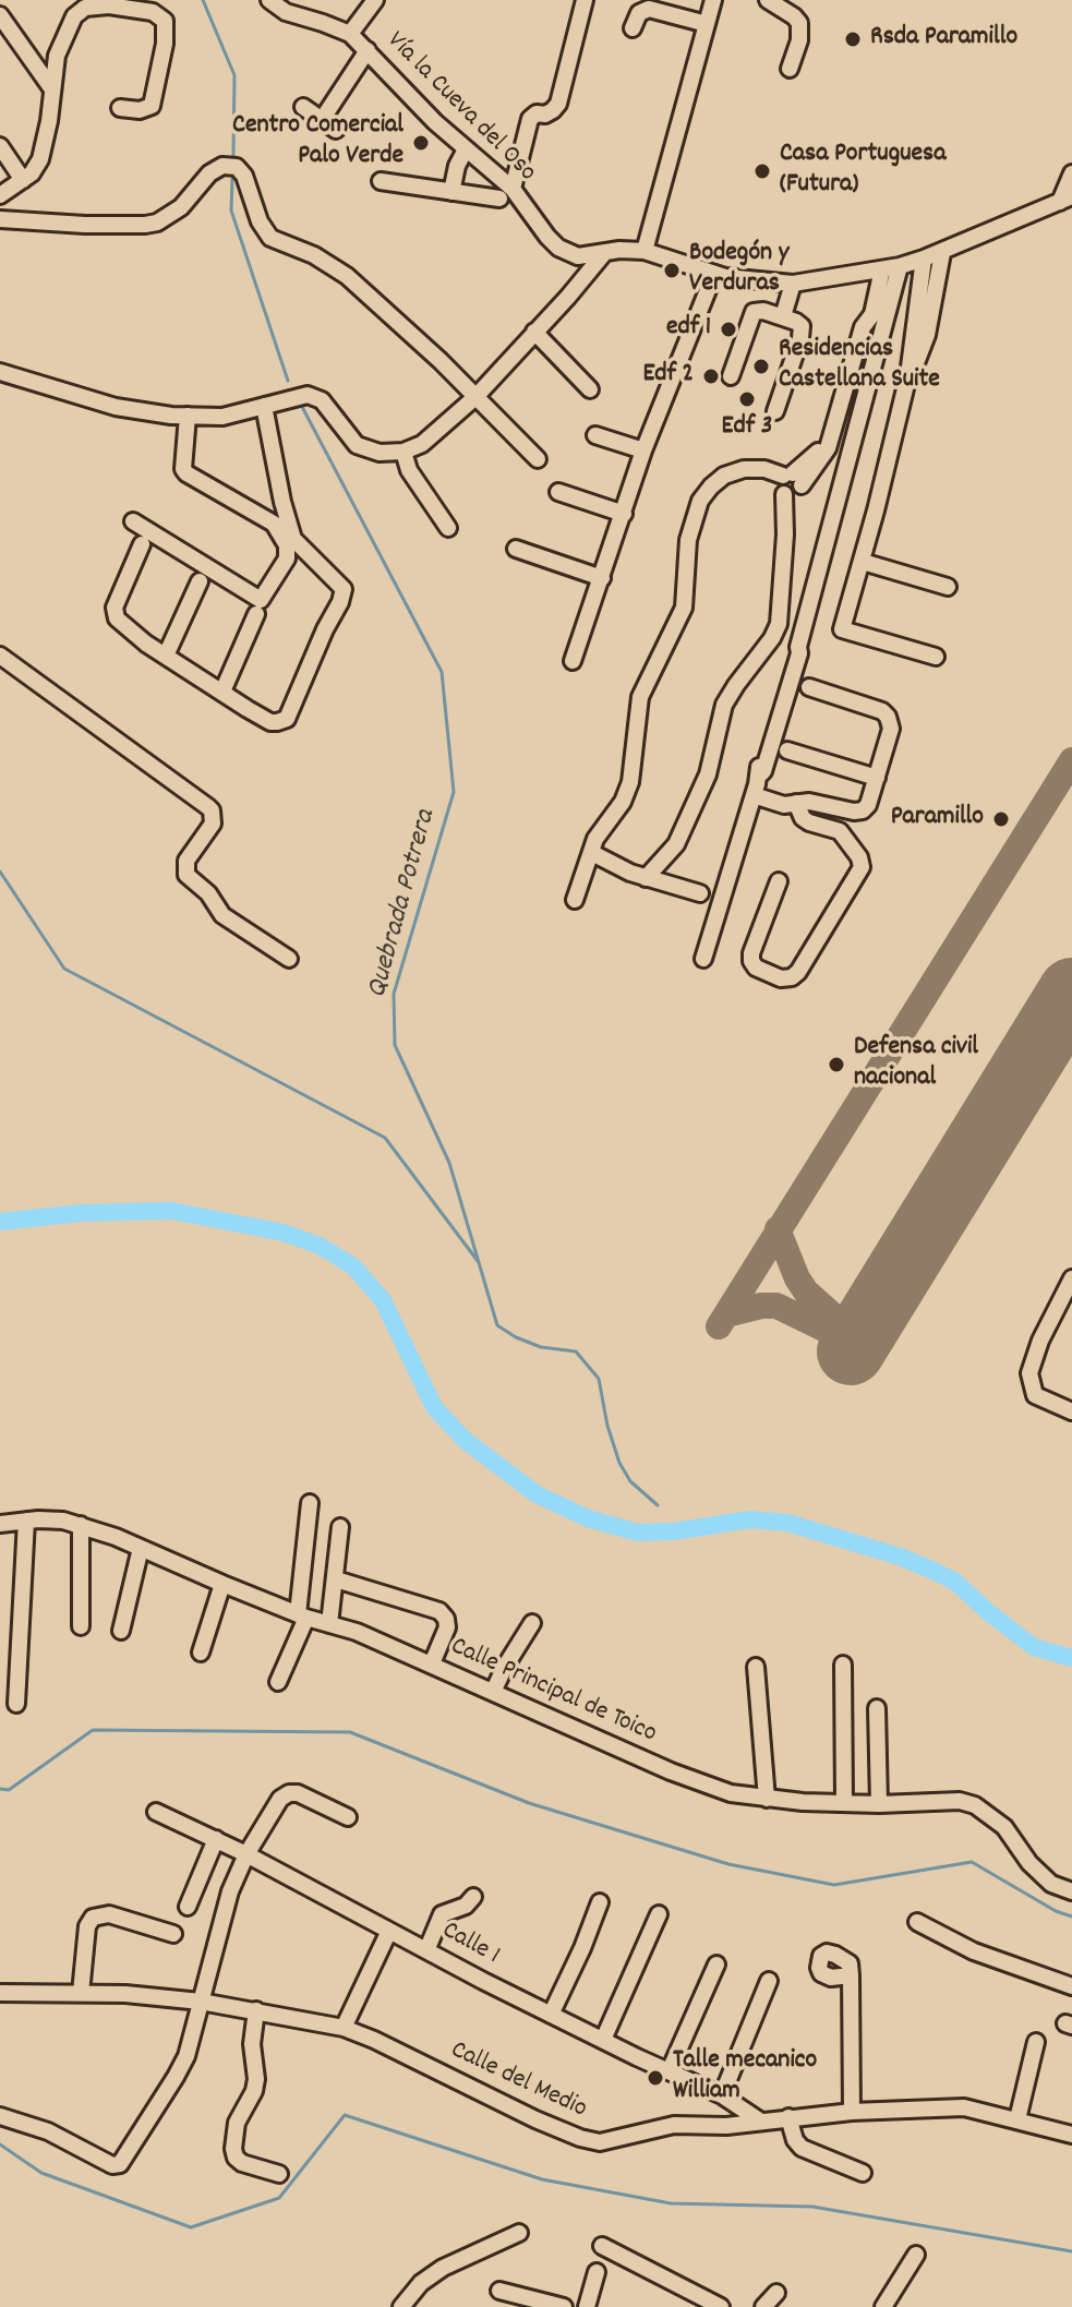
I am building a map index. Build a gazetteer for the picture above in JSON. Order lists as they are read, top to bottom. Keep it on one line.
{"streets":{"street":["Vía la Cueva del Oso","Calle Principal de Toico","Calle 1","Calle del Medio"]},"crossings":[["Calle 1","Calle del Medio"]],"water":["Quebrada Potrera"],"places":["Rsda Paramillo","Centro Comercial Palo Verde","Casa Portuguesa (Futura)","Bodegón y Verduras","edf 1","Residencias Castellana Suite","Edf 2","Edf 3","Paramillo","Defensa civil nacional","Talle mecanico William"]}
